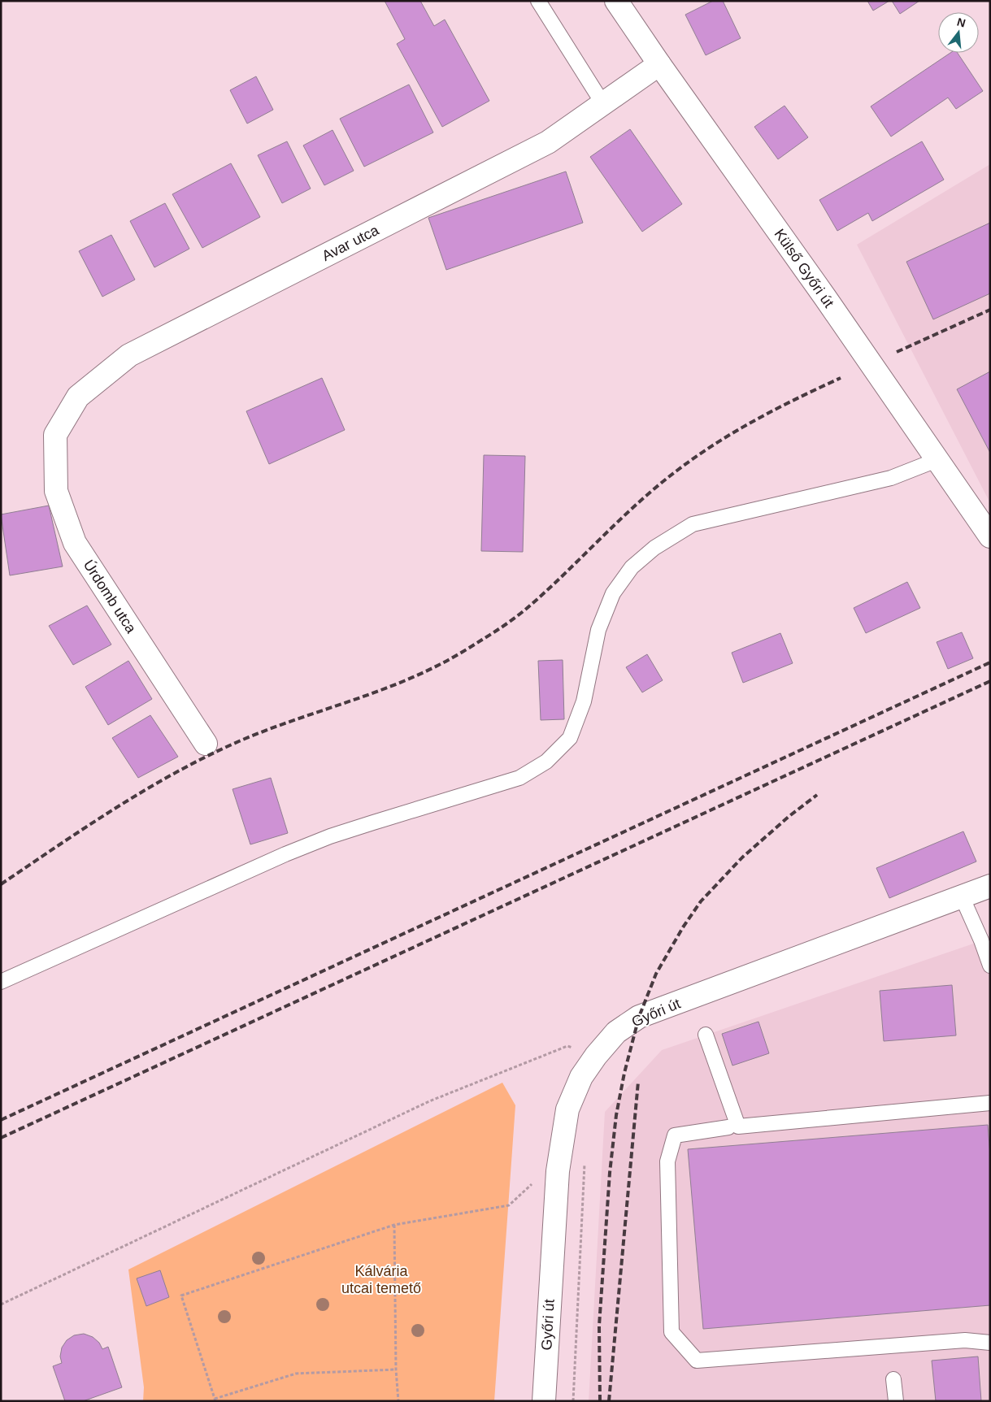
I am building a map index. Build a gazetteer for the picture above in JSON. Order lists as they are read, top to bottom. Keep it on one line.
{"streets":{"street":["Avar utca","Külső Győri út","Úrdomb utca","Győri út"]},"crossings":[["Avar utca","Külső Győri út"],["Avar utca","Úrdomb utca"]],"parks":["Kálvária utcai temető"],"north":"top"}
